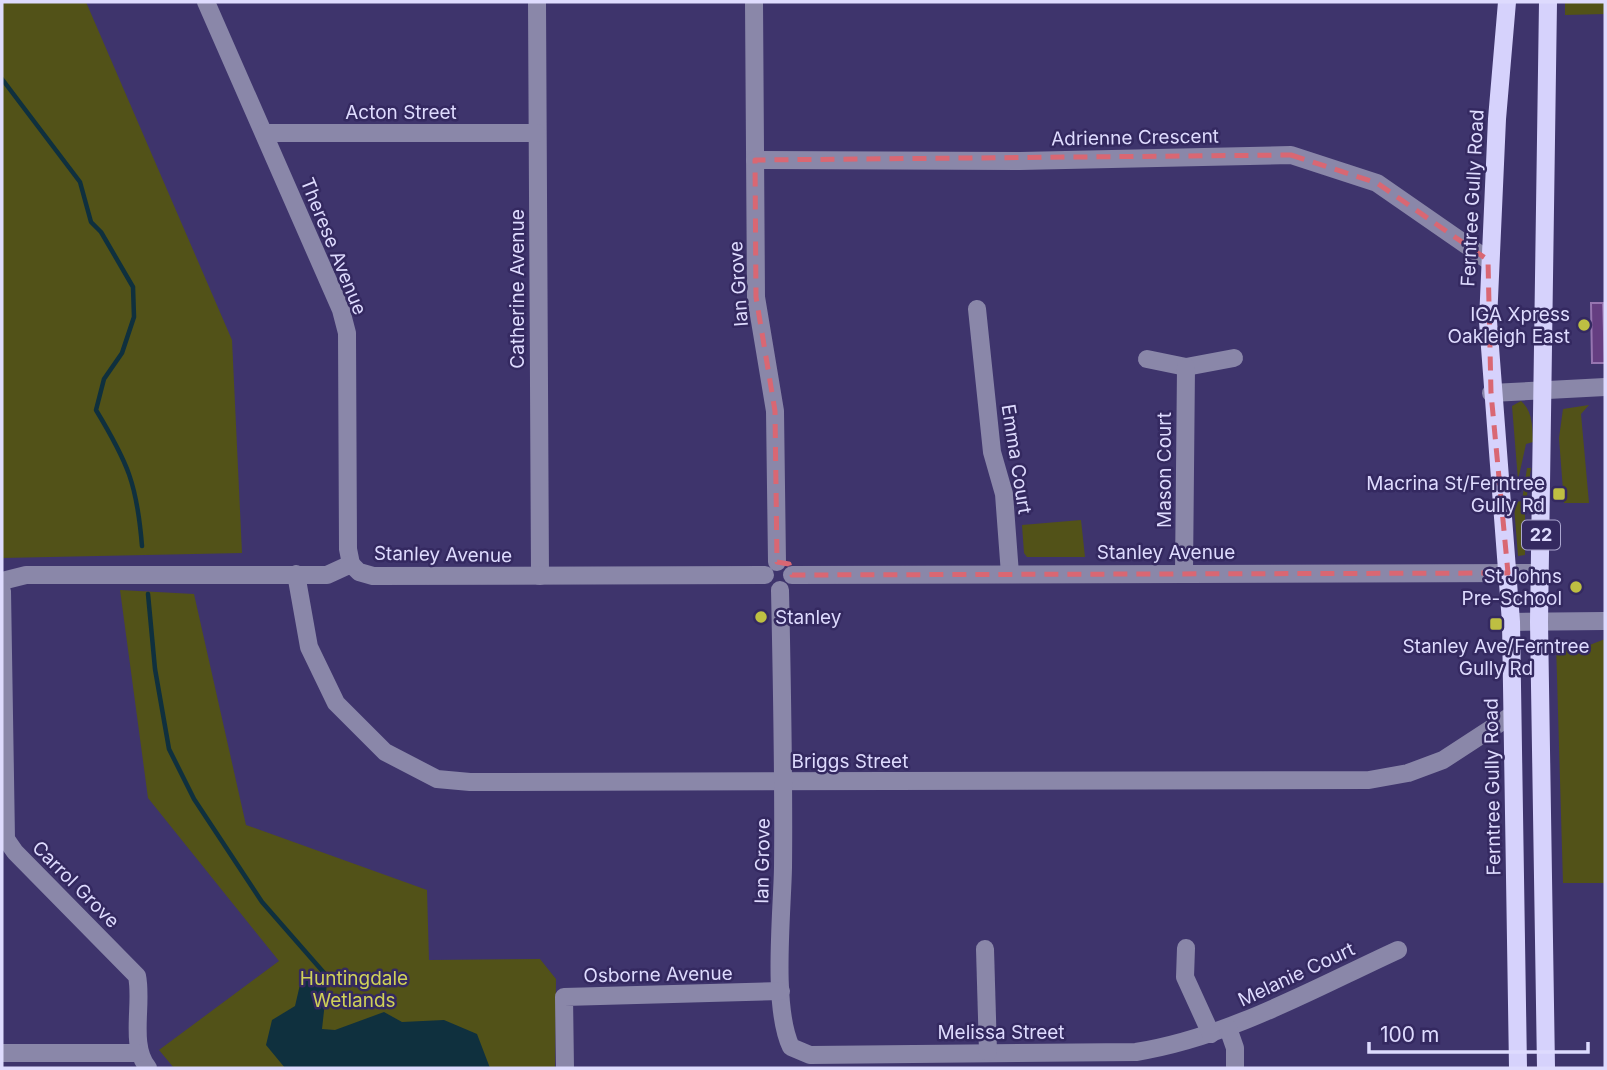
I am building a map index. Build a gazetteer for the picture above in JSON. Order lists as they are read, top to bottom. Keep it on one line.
{"streets":{"main road":["Ferntree Gully Road","22"],"street":["Acton Street","Adrienne Crescent","Therese Avenue","Ian Grove","Catherine Avenue","Emma Court","Mason Court","Stanley Avenue","Briggs Street","Carrol Grove","Osborne Avenue","Melanie Court","Melissa Street"]},"crossings":[["Acton Street","Therese Avenue"],["Acton Street","Catherine Avenue"],["Adrienne Crescent","Ferntree Gully Road"],["Adrienne Crescent","Ian Grove"],["Ferntree Gully Road","Stanley Avenue"],["Ferntree Gully Road","Briggs Street"],["Therese Avenue","Stanley Avenue"],["Ian Grove","Stanley Avenue"],["Ian Grove","Briggs Street"],["Ian Grove","Osborne Avenue"],["Ian Grove","Melissa Street"],["Catherine Avenue","Stanley Avenue"],["Emma Court","Stanley Avenue"],["Mason Court","Stanley Avenue"],["22","Stanley Avenue"],["Stanley Avenue","Briggs Street"],["Melanie Court","Melissa Street"]],"parks":["Huntingdale Wetlands"],"places":{"other":["IGA Xpress Oakleigh East","St Johns Pre-School","Stanley"],"transit":["Macrina St/Ferntree Gully Rd","Stanley Ave/Ferntree Gully Rd"]},"scale_bar":"100 m"}
